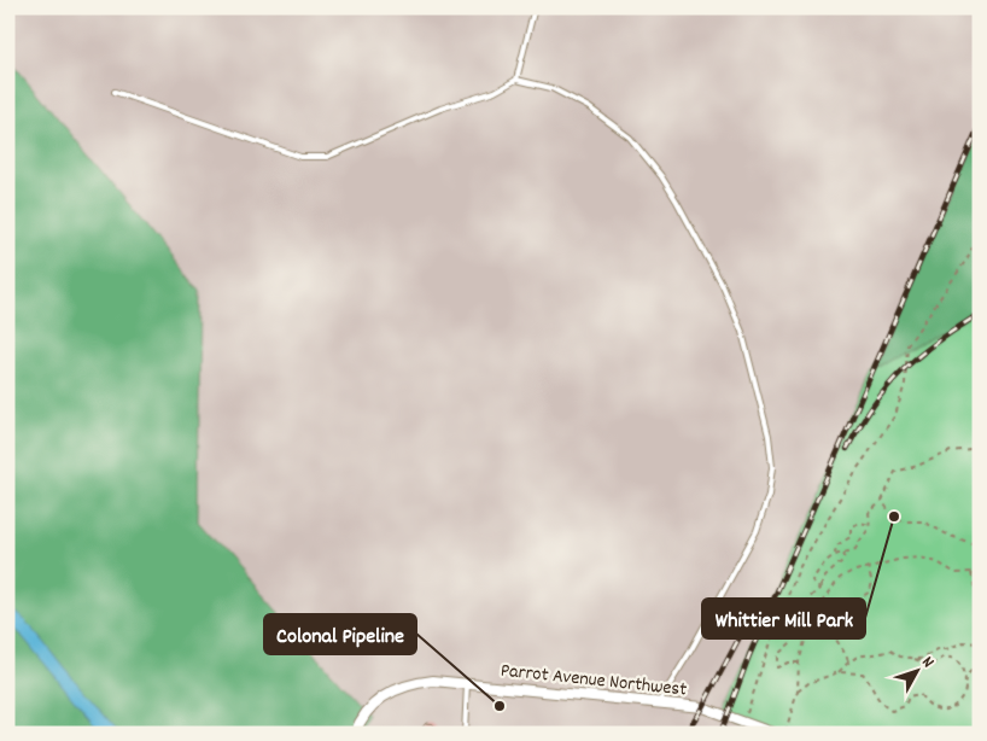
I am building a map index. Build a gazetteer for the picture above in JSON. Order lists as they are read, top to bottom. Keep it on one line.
{"streets":{"street":["Parrot Avenue Northwest"]},"places":["Whittier Mill Park","Colonal Pipeline"],"north":"top right"}
